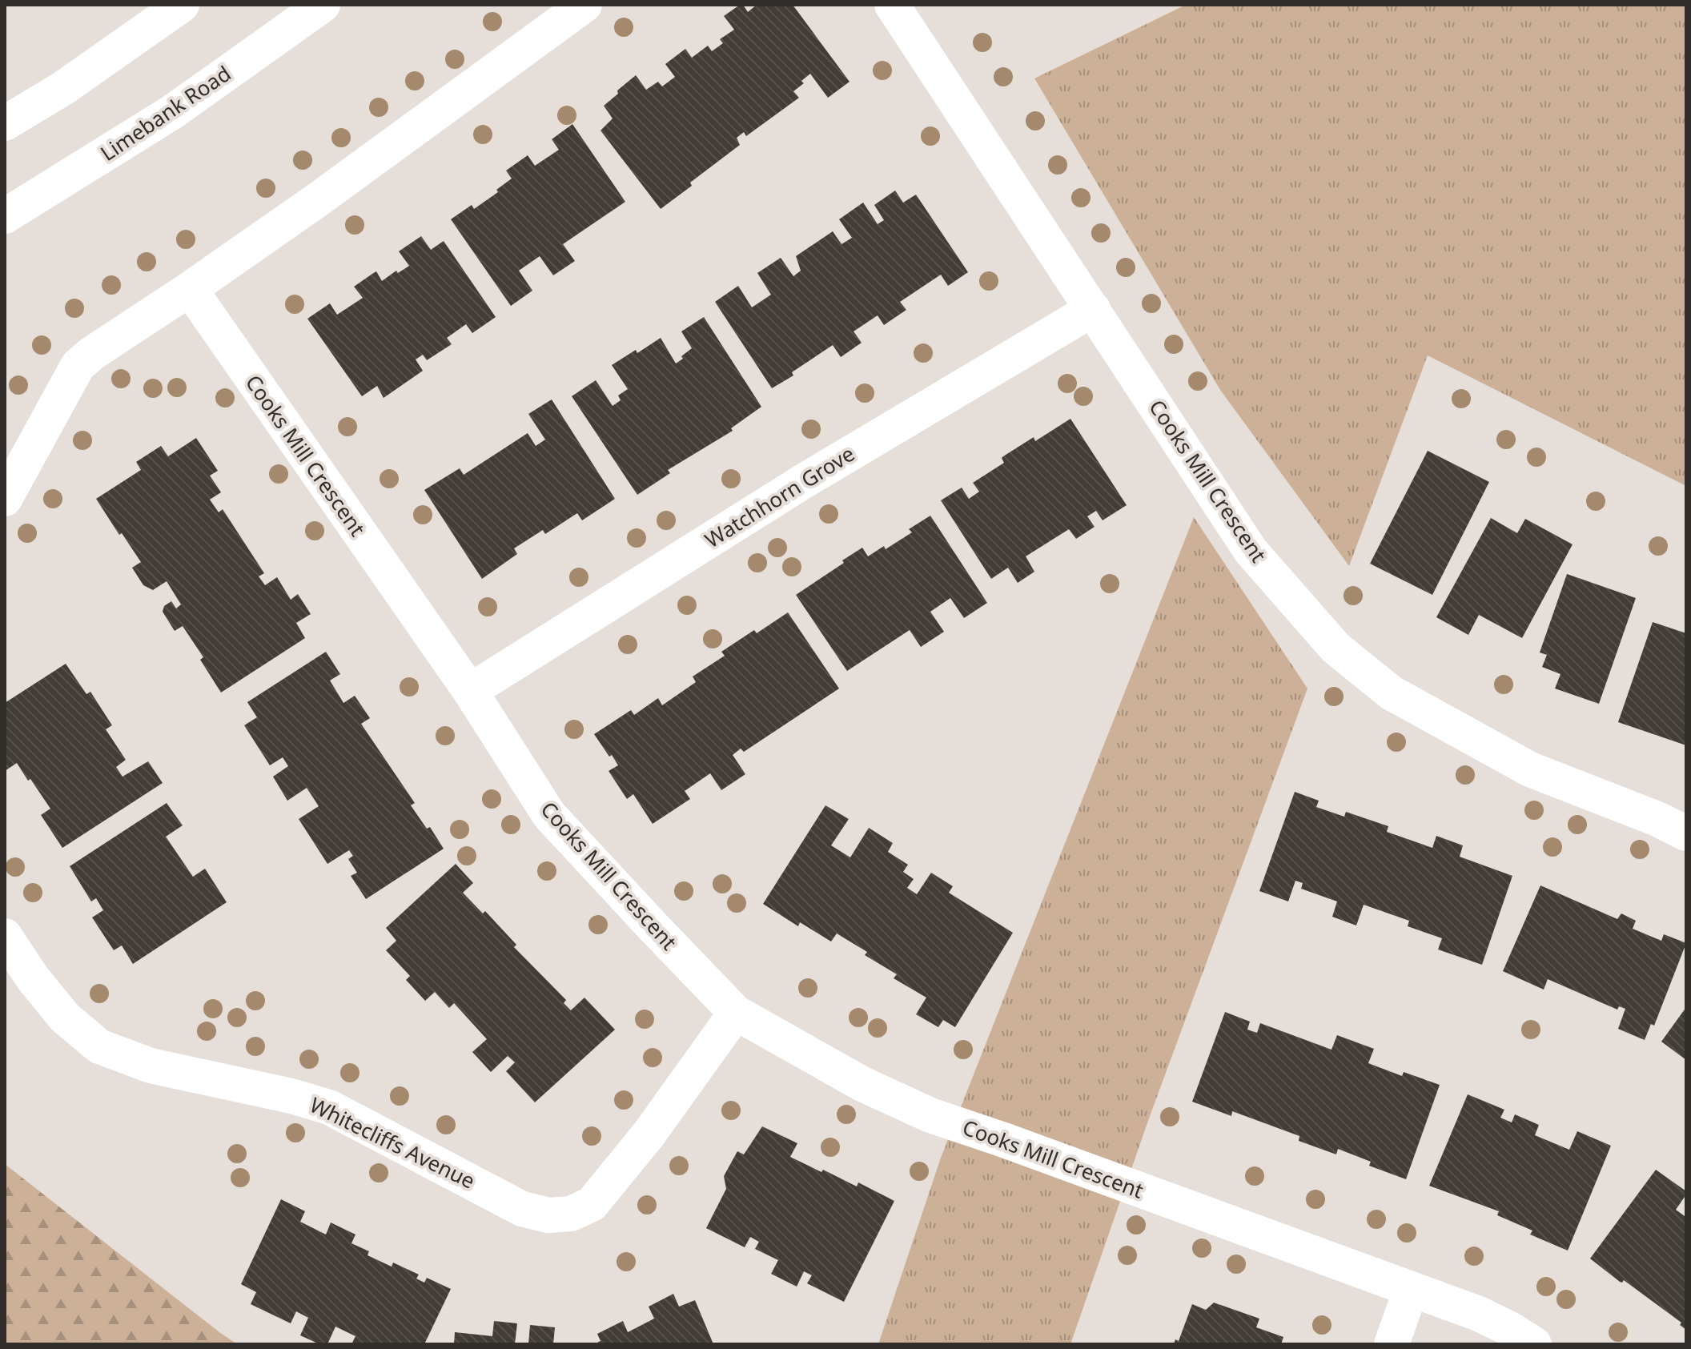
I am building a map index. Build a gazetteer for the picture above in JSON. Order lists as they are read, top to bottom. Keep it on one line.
{"streets":{"street":["Limebank Road","Cooks Mill Crescent","Watchhorn Grove","Whitecliffs Avenue"]},"crossings":[["Cooks Mill Crescent","Watchhorn Grove"],["Cooks Mill Crescent","Whitecliffs Avenue"]]}
